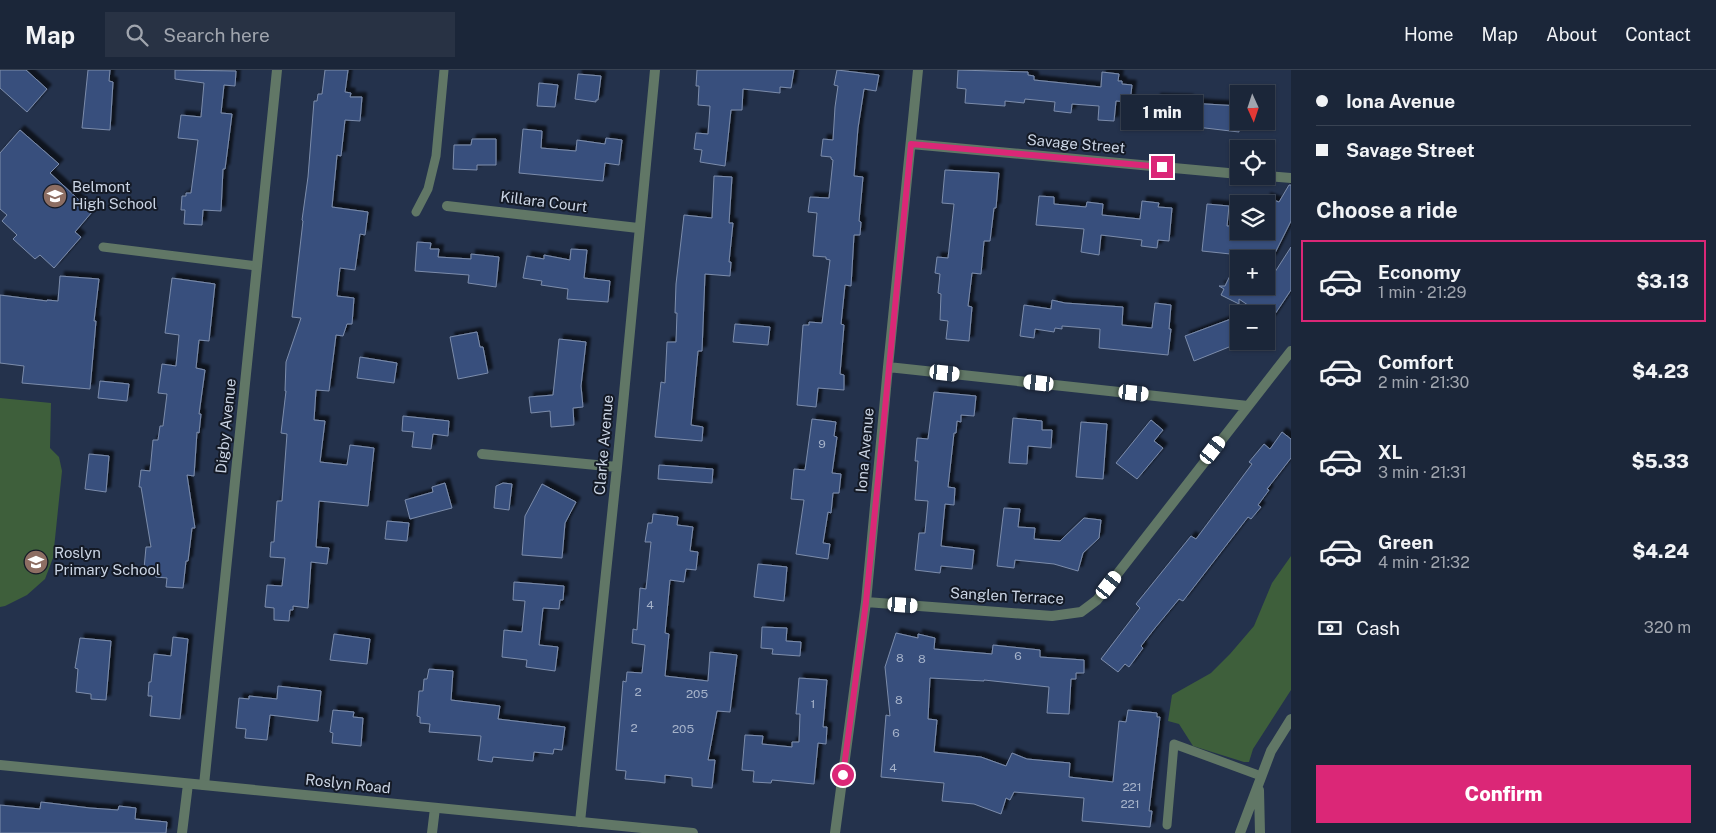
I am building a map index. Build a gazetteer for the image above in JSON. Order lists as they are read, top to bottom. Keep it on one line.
{"streets":{"street":["Savage Street","Killara Court","Digby Avenue","Clarke Avenue","Iona Avenue","Sanglen Terrace","Roslyn Road"]},"crossings":[["Savage Street","Iona Avenue"],["Killara Court","Clarke Avenue"],["Digby Avenue","Roslyn Road"],["Clarke Avenue","Roslyn Road"],["Iona Avenue","Sanglen Terrace"]],"places":{"school or university":["Belmont High School","Roslyn Primary School"]},"house_numbers":["9","4","6","8","8","2","205","8","1","2","205","6","4","221","221"],"north":"bottom","page":{"header":"Map","search":"Search here","nav":["Home","Map","About","Contact"],"banner":["Iona Avenue","Savage Street"],"map_buttons":["+","−"],"bubble":"1 min","heading":"Choose a ride","list":[{"name":"Economy","note":"1 min · 21:29","value":"$3.13"},{"name":"Comfort","note":"2 min · 21:30","value":"$4.23"},{"name":"XL","note":"3 min · 21:31","value":"$5.33"},{"name":"Green","note":"4 min · 21:32","value":"$4.24"}],"pay":["Cash","320 m"],"buttons":"Confirm"}}
